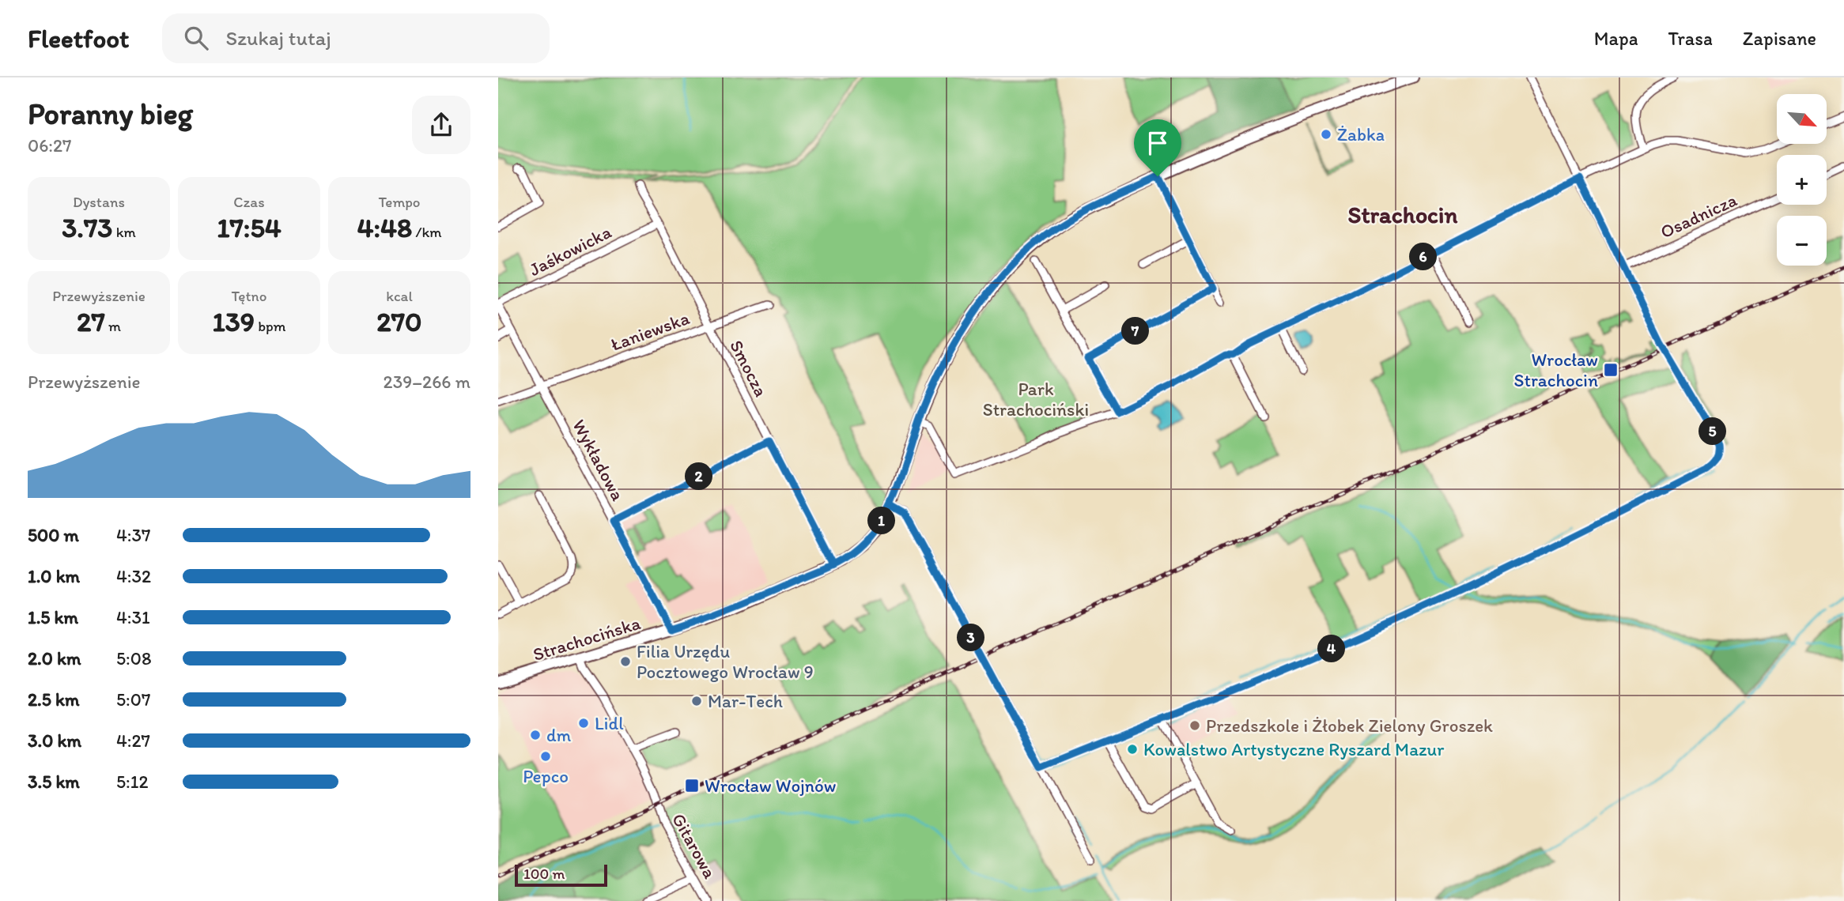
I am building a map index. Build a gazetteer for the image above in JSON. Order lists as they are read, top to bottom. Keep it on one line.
{"streets":{"main road":["Strachocińska"],"street":["Osadnicza","Jaśkowicka","Łaniewska","Smocza","Wykładowa","Gitarowa"]},"crossings":[["Jaśkowicka","Smocza"],["Jaśkowicka","Wykładowa"],["Łaniewska","Smocza"],["Łaniewska","Wykładowa"],["Smocza","Strachocińska"],["Wykładowa","Strachocińska"],["Strachocińska","Gitarowa"]],"districts":["Strachocin"],"parks":["Park Strachociński"],"places":{"other":["Żabka","Filia Urzędu Pocztowego Wrocław 9","Mar-Tech","Lidl","Przedszkole i Żłobek Zielony Groszek","dm","Kowalstwo Artystyczne Ryszard Mazur","Pepco"],"transit":["Wrocław Strachocin","Wrocław Wojnów"]},"scale_bar":"100 m","north":"bottom right","page":{"header":"Fleetfoot","search":"Szukaj tutaj","nav":["Mapa","Trasa","Zapisane"],"heading":["Poranny bieg","06:27"],"map_buttons":["+","−"],"stats":[["Dystans","3.73 km"],["Czas","17:54"],["Tempo","4:48 /km"],["Przewyższenie","27 m"],["Tętno","139 bpm"],["kcal","270"]],"pins":["6","7","5","2","1","3","4"],"chart":["Przewyższenie","239–266 m"],"list":[{"name":"500 m","note":"4:37"},{"name":"1.0 km","note":"4:32"},{"name":"1.5 km","note":"4:31"},{"name":"2.0 km","note":"5:08"},{"name":"2.5 km","note":"5:07"},{"name":"3.0 km","note":"4:27"},{"name":"3.5 km","note":"5:12"}],"scale":"100 m"}}
